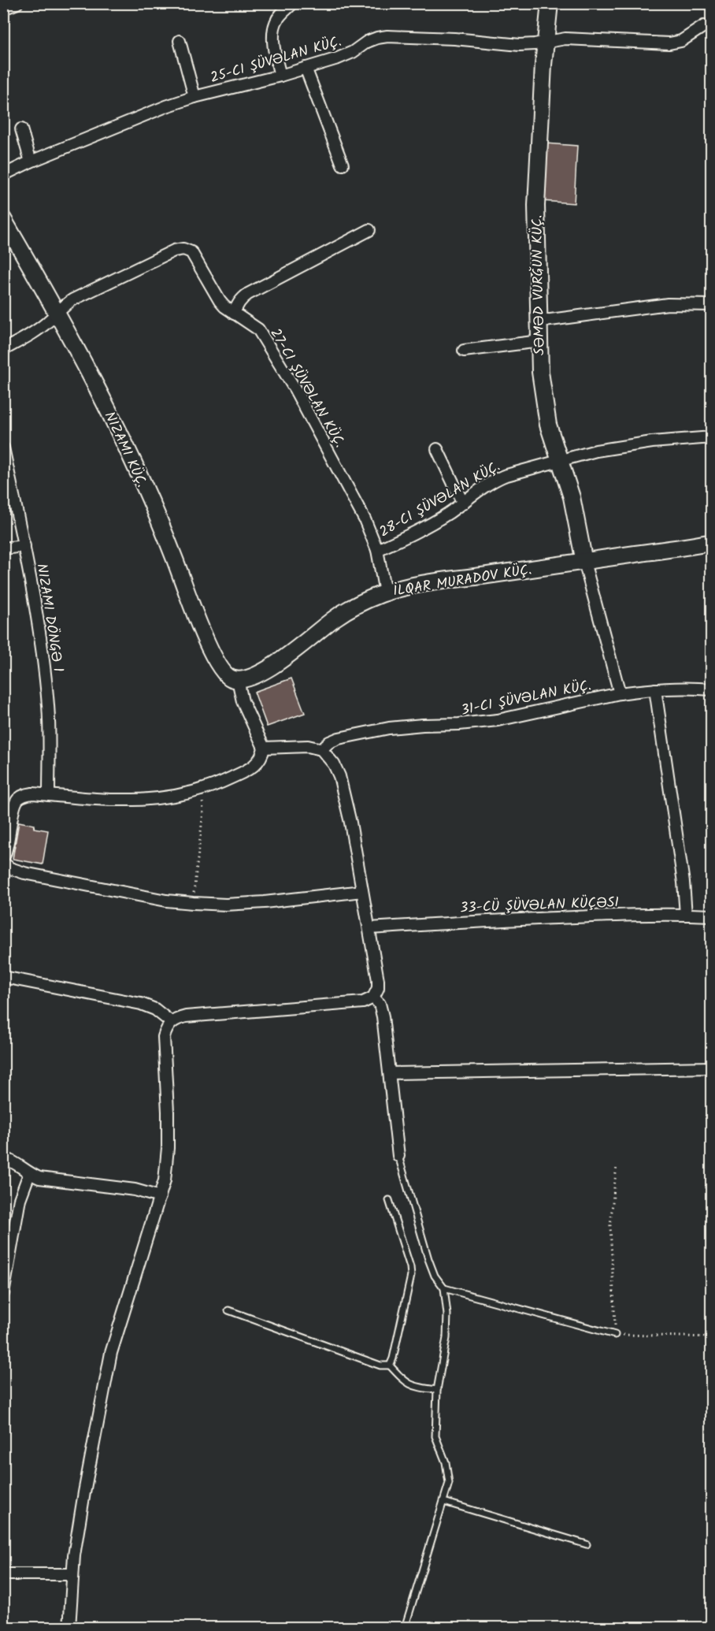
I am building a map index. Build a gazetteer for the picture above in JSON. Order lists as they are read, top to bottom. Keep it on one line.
{"streets":{"street":["25-CI ŞÜVƏLAN KÜÇ.","SƏMƏD VURĞUN KÜÇ.","27-CI ŞÜVƏLAN KÜÇ.","NIZAMI KÜÇ.","28-CI ŞÜVƏLAN KÜÇ.","İLQAR MURADOV KÜÇ.","NIZAMI DÖNGƏ 1","31-CI ŞÜVƏLAN KÜÇ.","33-CÜ ŞÜVƏLAN KÜÇƏSI"]},"crossings":[["25-CI ŞÜVƏLAN KÜÇ.","SƏMƏD VURĞUN KÜÇ."],["SƏMƏD VURĞUN KÜÇ.","28-CI ŞÜVƏLAN KÜÇ."],["SƏMƏD VURĞUN KÜÇ.","İLQAR MURADOV KÜÇ."],["27-CI ŞÜVƏLAN KÜÇ.","NIZAMI KÜÇ."],["27-CI ŞÜVƏLAN KÜÇ.","28-CI ŞÜVƏLAN KÜÇ."],["27-CI ŞÜVƏLAN KÜÇ.","İLQAR MURADOV KÜÇ."],["NIZAMI KÜÇ.","İLQAR MURADOV KÜÇ."]]}
